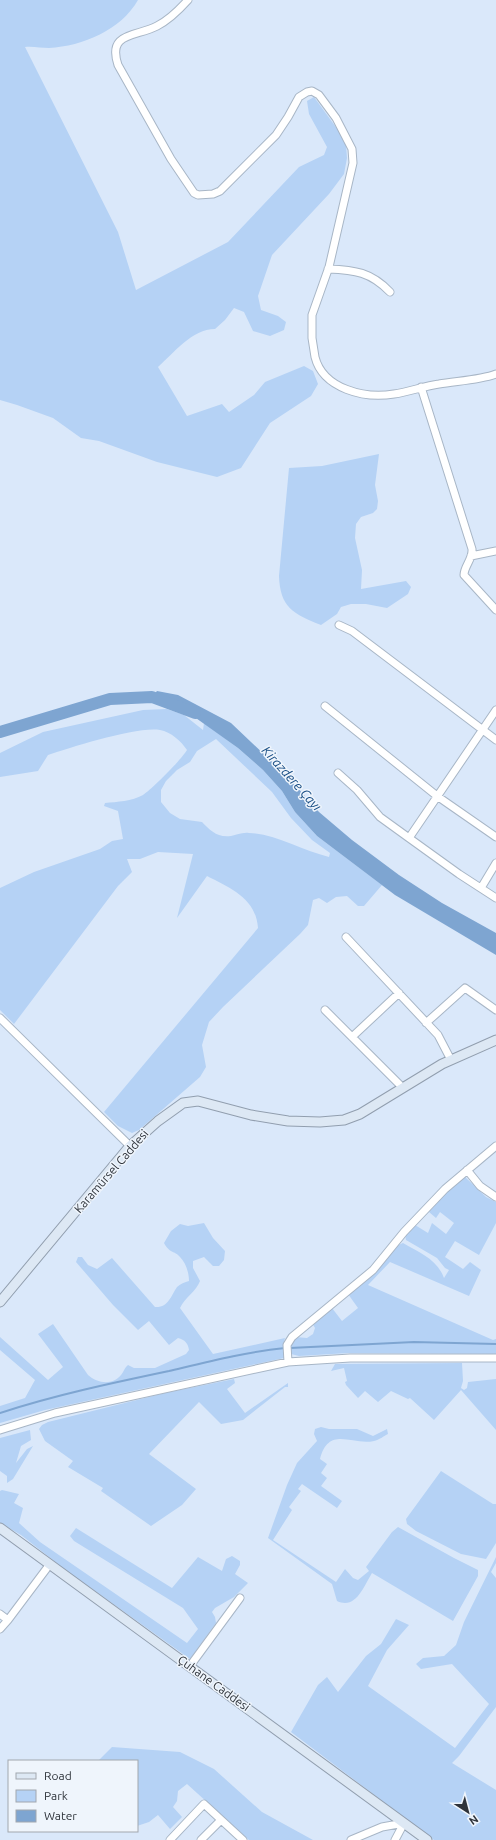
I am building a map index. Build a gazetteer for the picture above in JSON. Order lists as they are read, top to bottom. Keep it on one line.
{"streets":{"main road":["Karamürsel Caddesi","Çuhane Caddesi"]},"water":["Kirazdere Çayı"],"legend":["Road","Park","Water"],"north":"bottom right"}
